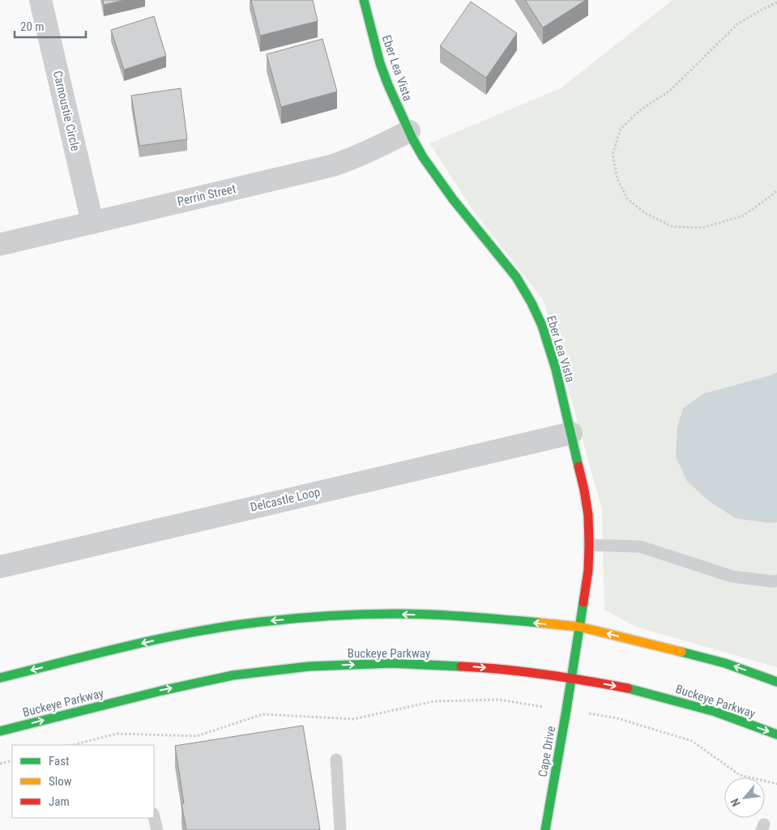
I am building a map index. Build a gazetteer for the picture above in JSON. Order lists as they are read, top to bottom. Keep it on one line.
{"streets":{"street":["Eber Lea Vista","Carnoustie Circle","Perrin Street","Delcastle Loop","Buckeye Parkway","Cape Drive"]},"crossings":[["Eber Lea Vista","Perrin Street"],["Eber Lea Vista","Delcastle Loop"],["Eber Lea Vista","Buckeye Parkway"],["Eber Lea Vista","Cape Drive"],["Carnoustie Circle","Perrin Street"],["Buckeye Parkway","Cape Drive"]],"legend":["Fast","Slow","Jam"],"scale_bar":"20 m","north":"bottom left"}
